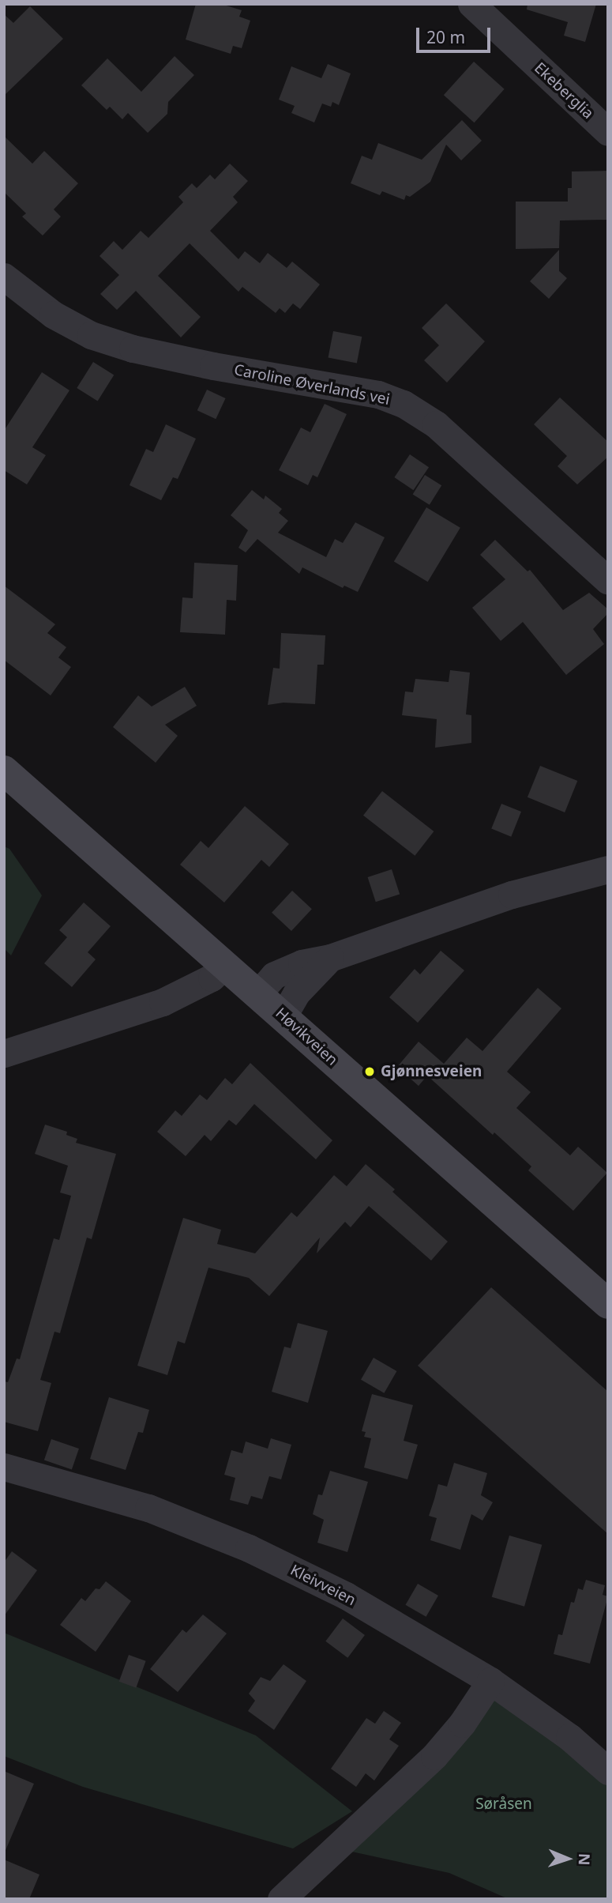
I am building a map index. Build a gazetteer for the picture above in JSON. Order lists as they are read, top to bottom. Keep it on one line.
{"streets":{"main road":["Høvikveien"],"street":["Ekeberglia","Caroline Øverlands vei","Kleivveien"]},"parks":["Søråsen"],"places":["Gjønnesveien"],"scale_bar":"20 m","north":"right"}
